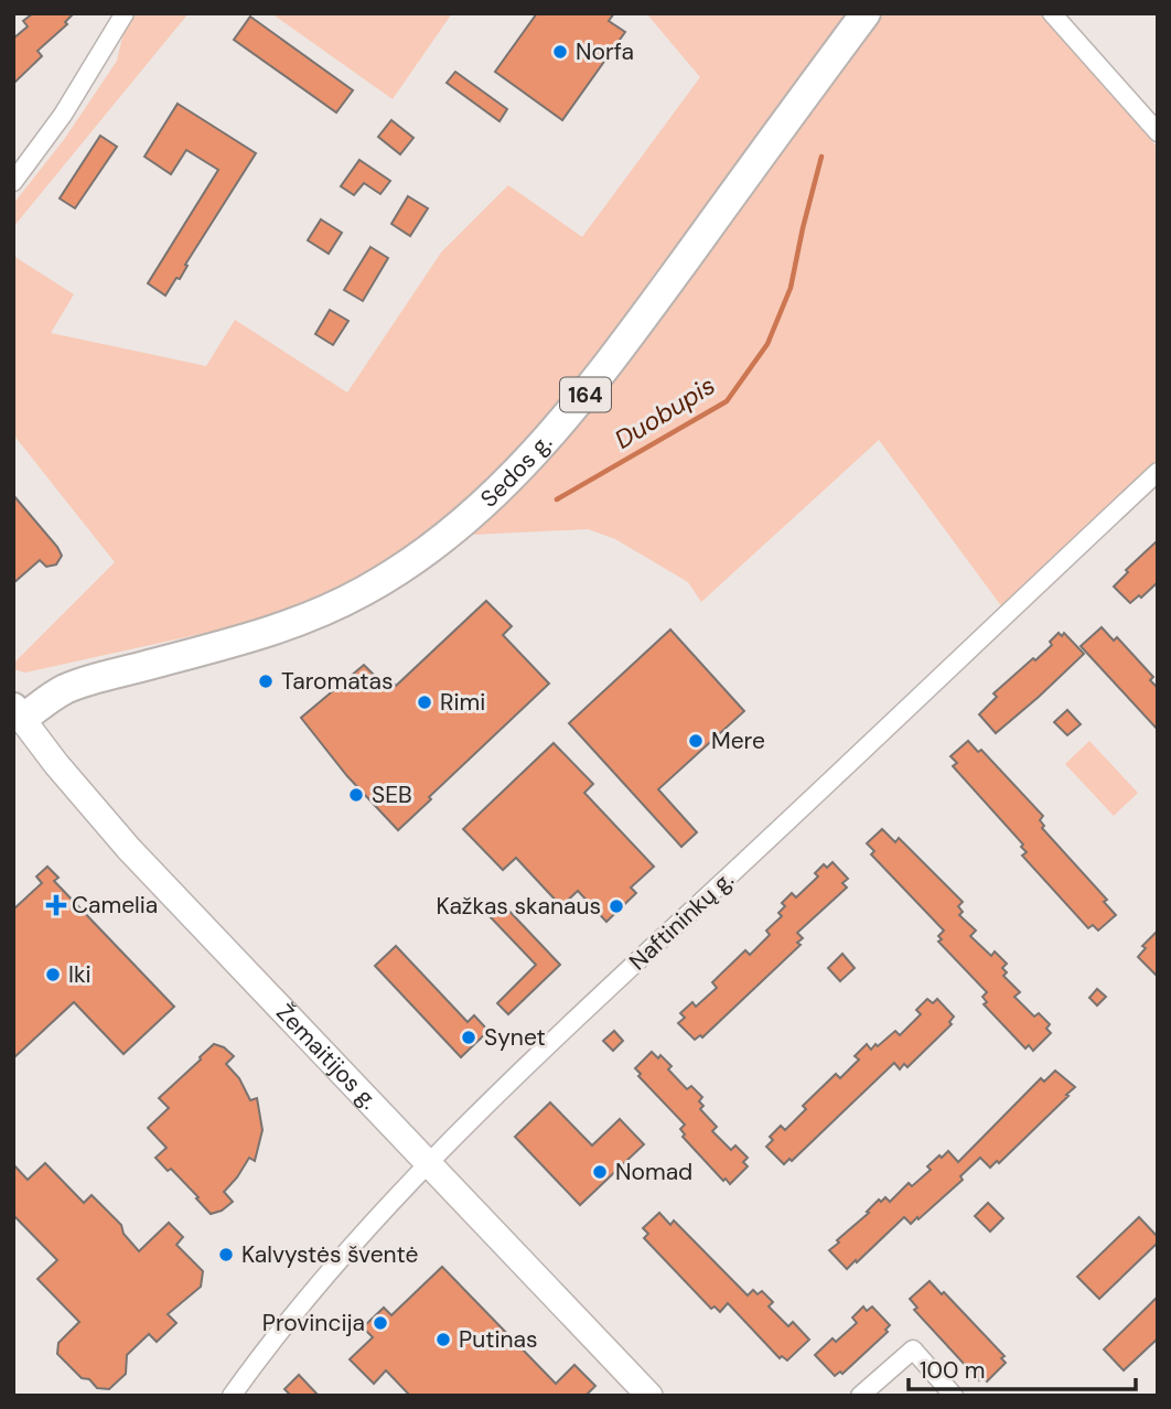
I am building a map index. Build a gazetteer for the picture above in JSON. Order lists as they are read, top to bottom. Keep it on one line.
{"streets":{"main road":["164","Sedos g.","Žemaitijos g."],"street":["Naftininkų g."]},"crossings":[["Sedos g.","Žemaitijos g."],["Naftininkų g.","Žemaitijos g."]],"water":["Duobupis"],"places":{"other":["Norfa","Taromatas","Rimi","Mere","SEB","Kažkas skanaus","Iki","Synet","Nomad","Kalvystės šventė","Provincija","Putinas"],"health":["Camelia"]},"scale_bar":"100 m"}
